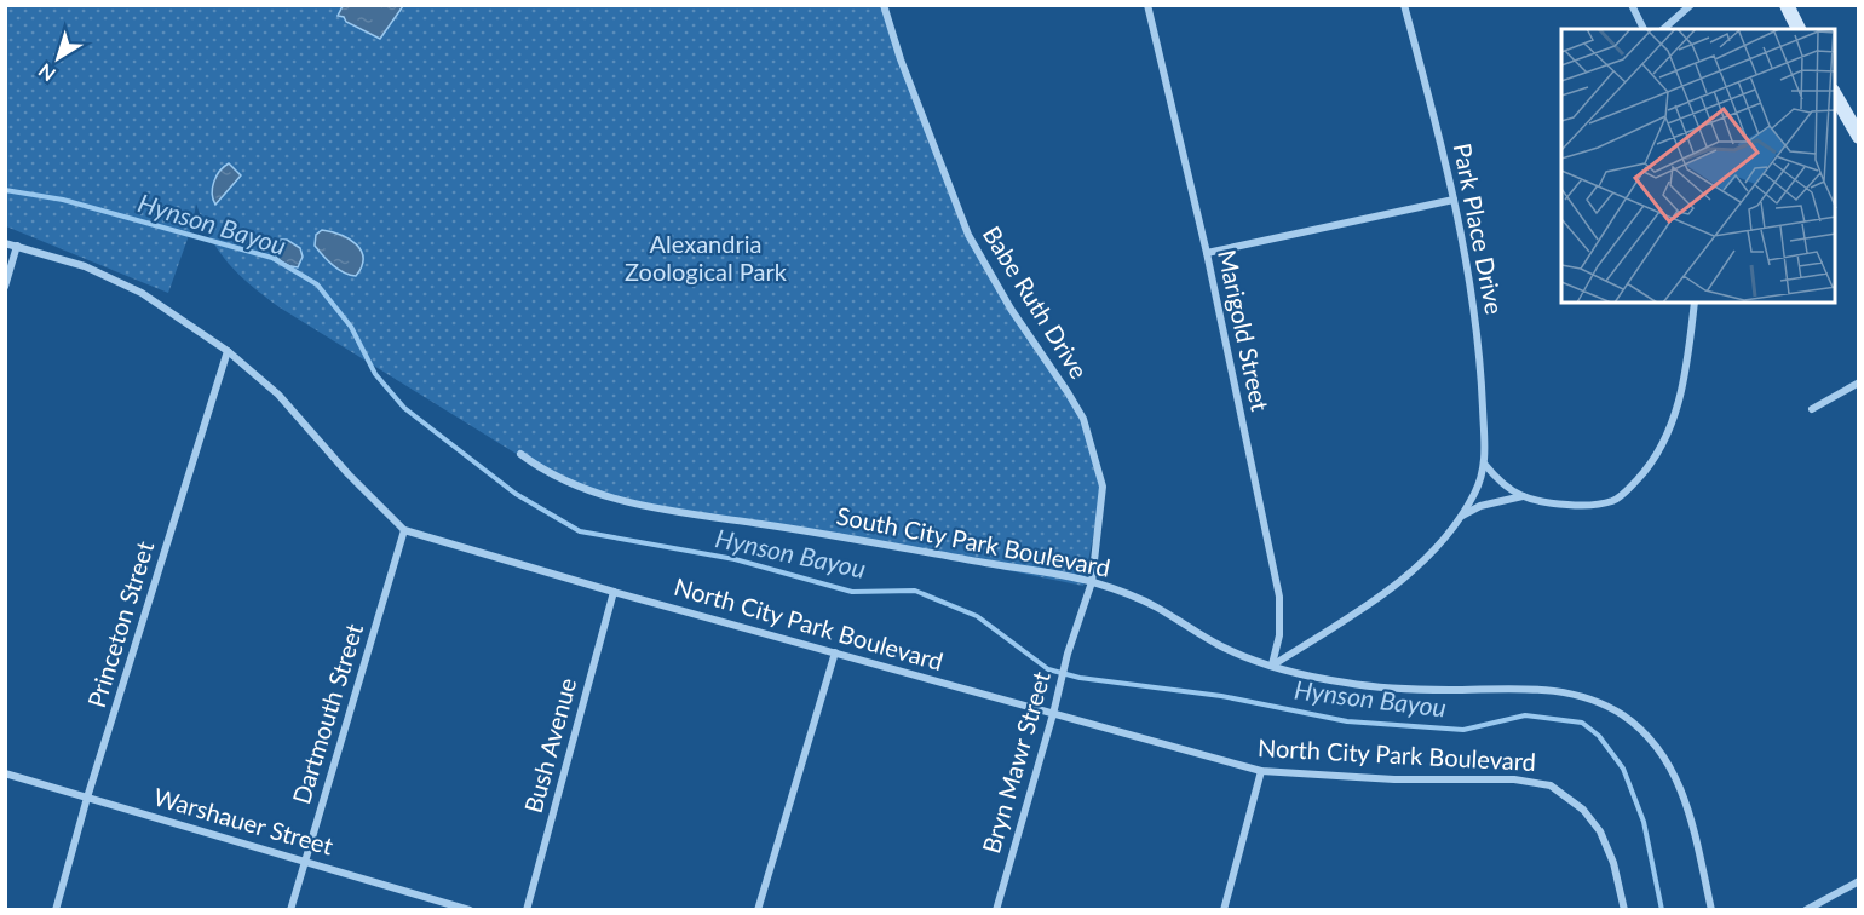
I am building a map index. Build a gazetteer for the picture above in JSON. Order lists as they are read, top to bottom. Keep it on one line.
{"streets":{"street":["Park Place Drive","Babe Ruth Drive","Marigold Street","South City Park Boulevard","Princeton Street","North City Park Boulevard","Dartmouth Street","Bush Avenue","Bryn Mawr Street","Warshauer Street"]},"crossings":[["Park Place Drive","Marigold Street"],["Park Place Drive","South City Park Boulevard"],["Babe Ruth Drive","South City Park Boulevard"],["Babe Ruth Drive","Bryn Mawr Street"],["Marigold Street","South City Park Boulevard"],["Princeton Street","North City Park Boulevard"],["Princeton Street","Warshauer Street"],["North City Park Boulevard","Dartmouth Street"],["North City Park Boulevard","Bush Avenue"],["North City Park Boulevard","Bryn Mawr Street"],["Dartmouth Street","Warshauer Street"]],"water":["Hynson Bayou"],"parks":["Alexandria Zoological Park"],"north":"bottom left"}
